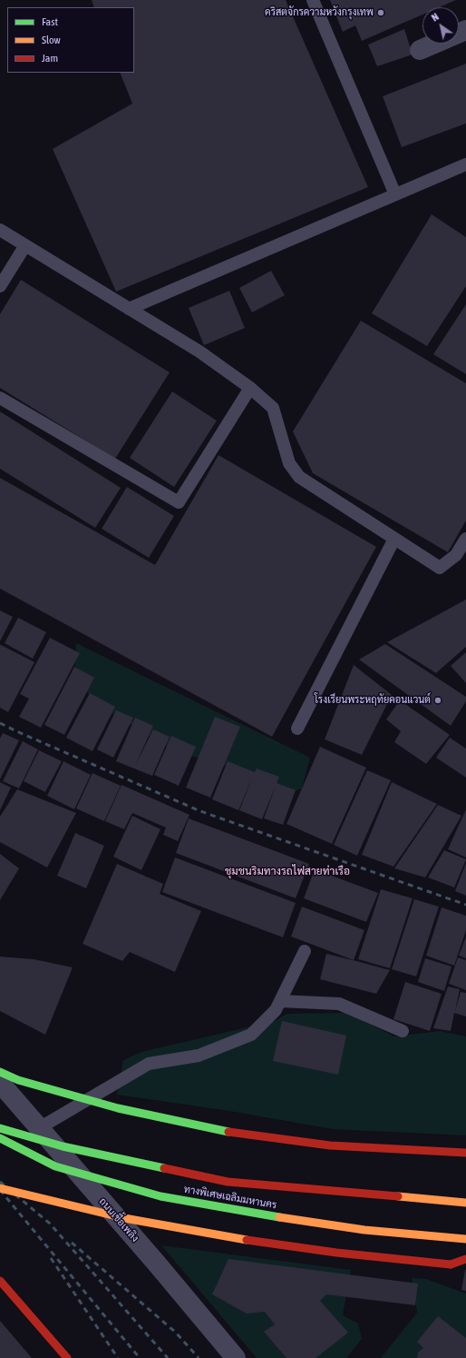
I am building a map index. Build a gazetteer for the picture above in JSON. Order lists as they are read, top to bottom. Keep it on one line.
{"streets":{"main road":["ทางพิเศษเฉลิมมหานคร"],"street":["ถนนเชื้อเพลิง"]},"districts":["ชุมชนริมทางรถไฟสายท่าเรือ"],"places":["คริสตจักรความหวังกรุงเทพ","โรงเรียนพระหฤทัยคอนแวนต์"],"legend":["Fast","Slow","Jam"],"north":"top left"}
